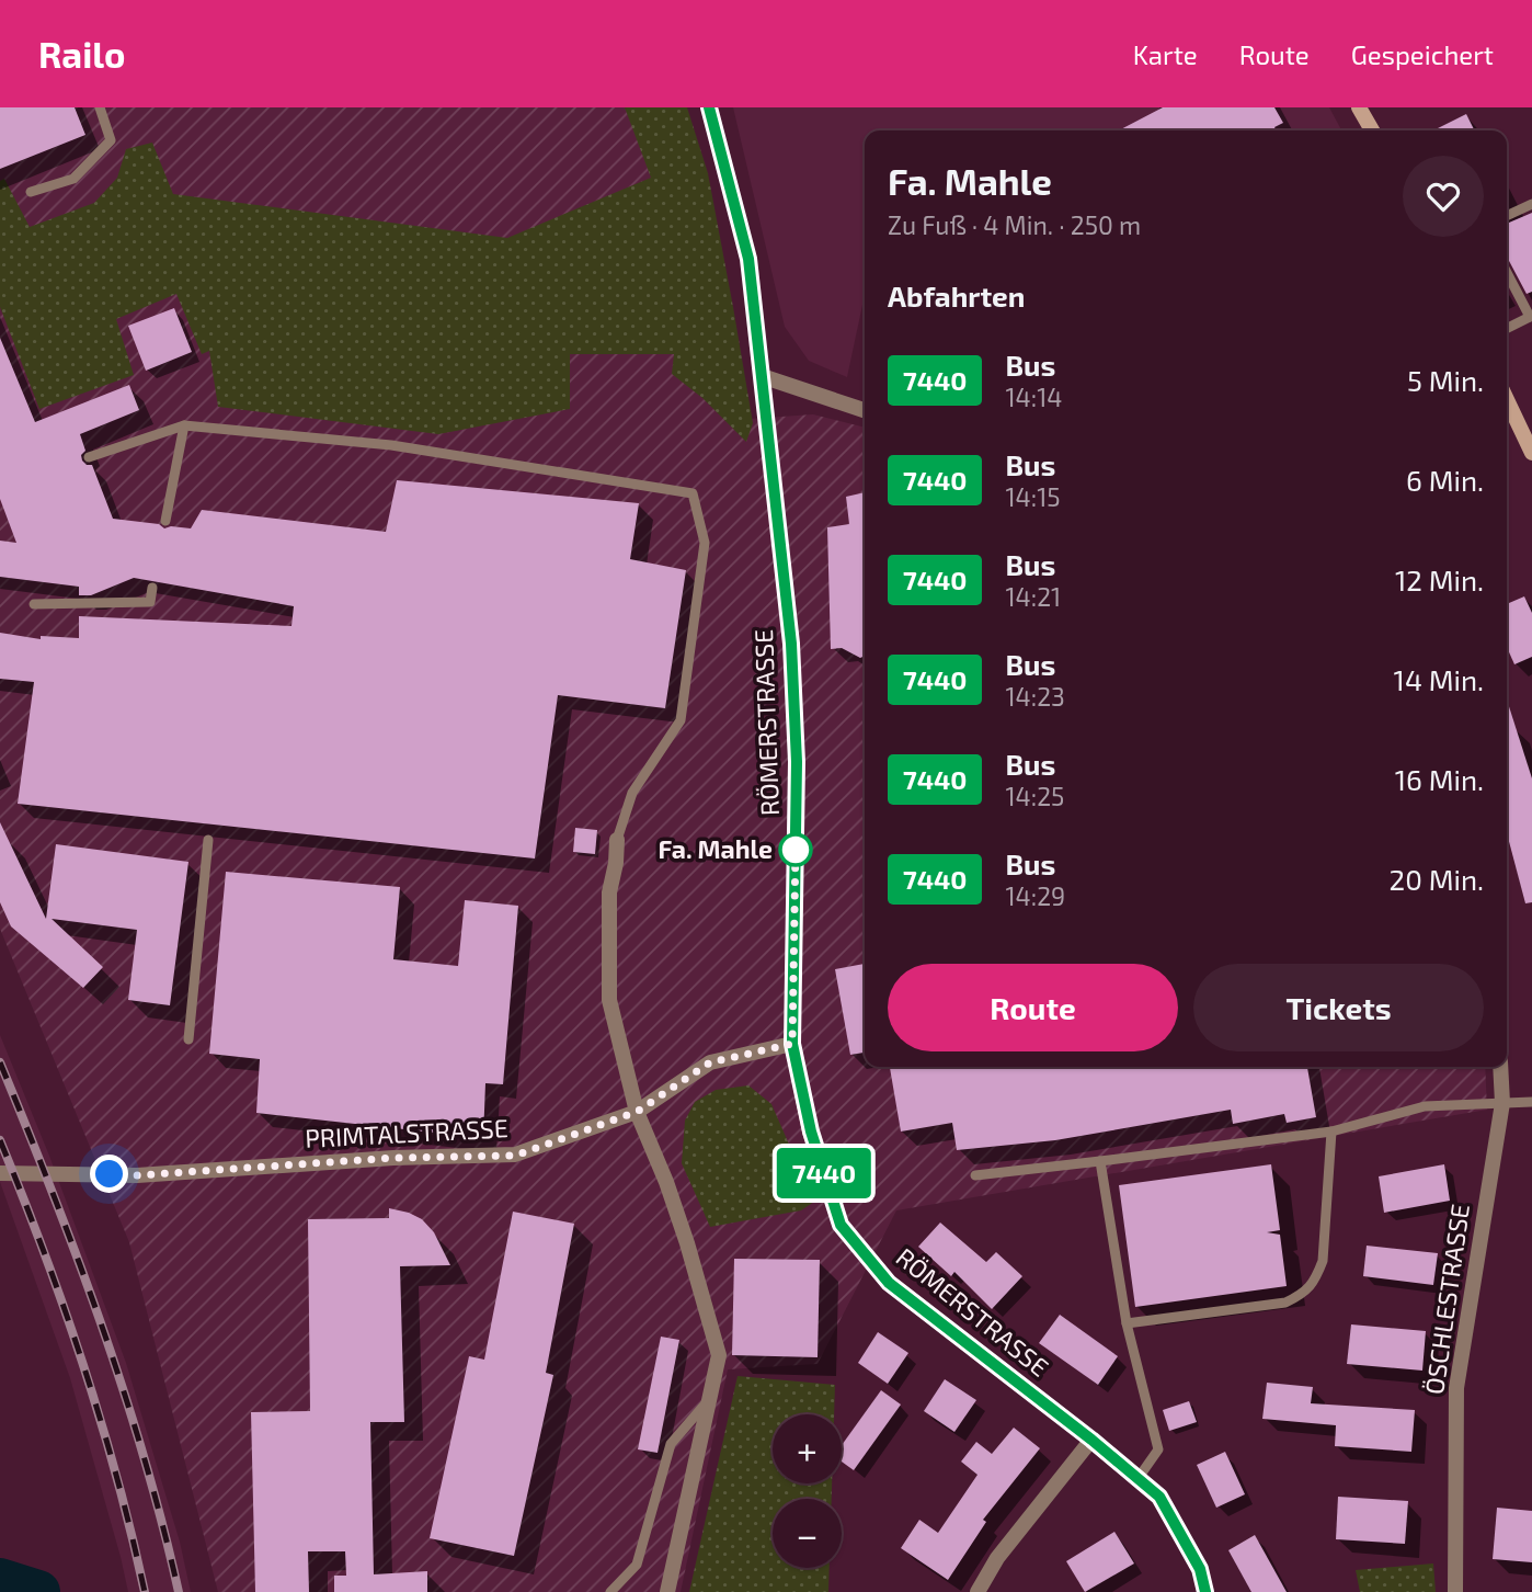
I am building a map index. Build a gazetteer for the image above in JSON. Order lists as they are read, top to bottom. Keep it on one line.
{"streets":{"street":["RÖMERSTRASSE","PRIMTALSTRASSE","ÖSCHLESTRASSE"]},"crossings":[["RÖMERSTRASSE","PRIMTALSTRASSE"]],"places":["Fa. Mahle"],"lines":["bus line 7440"],"page":{"header":"Railo","nav":["Karte","Route","Gespeichert"],"on_map":"7440","heading":[["Fa. Mahle","Zu Fuß · 4 Min. · 250 m"],"Abfahrten"],"list":[{"mark":"7440","name":"Bus","note":"14:14","value":"5 Min."},{"mark":"7440","name":"Bus","note":"14:15","value":"6 Min."},{"mark":"7440","name":"Bus","note":"14:21","value":"12 Min."},{"mark":"7440","name":"Bus","note":"14:23","value":"14 Min."},{"mark":"7440","name":"Bus","note":"14:25","value":"16 Min."},{"mark":"7440","name":"Bus","note":"14:29","value":"20 Min."}],"buttons":["Route","Tickets"],"map_buttons":["+","−"]}}
